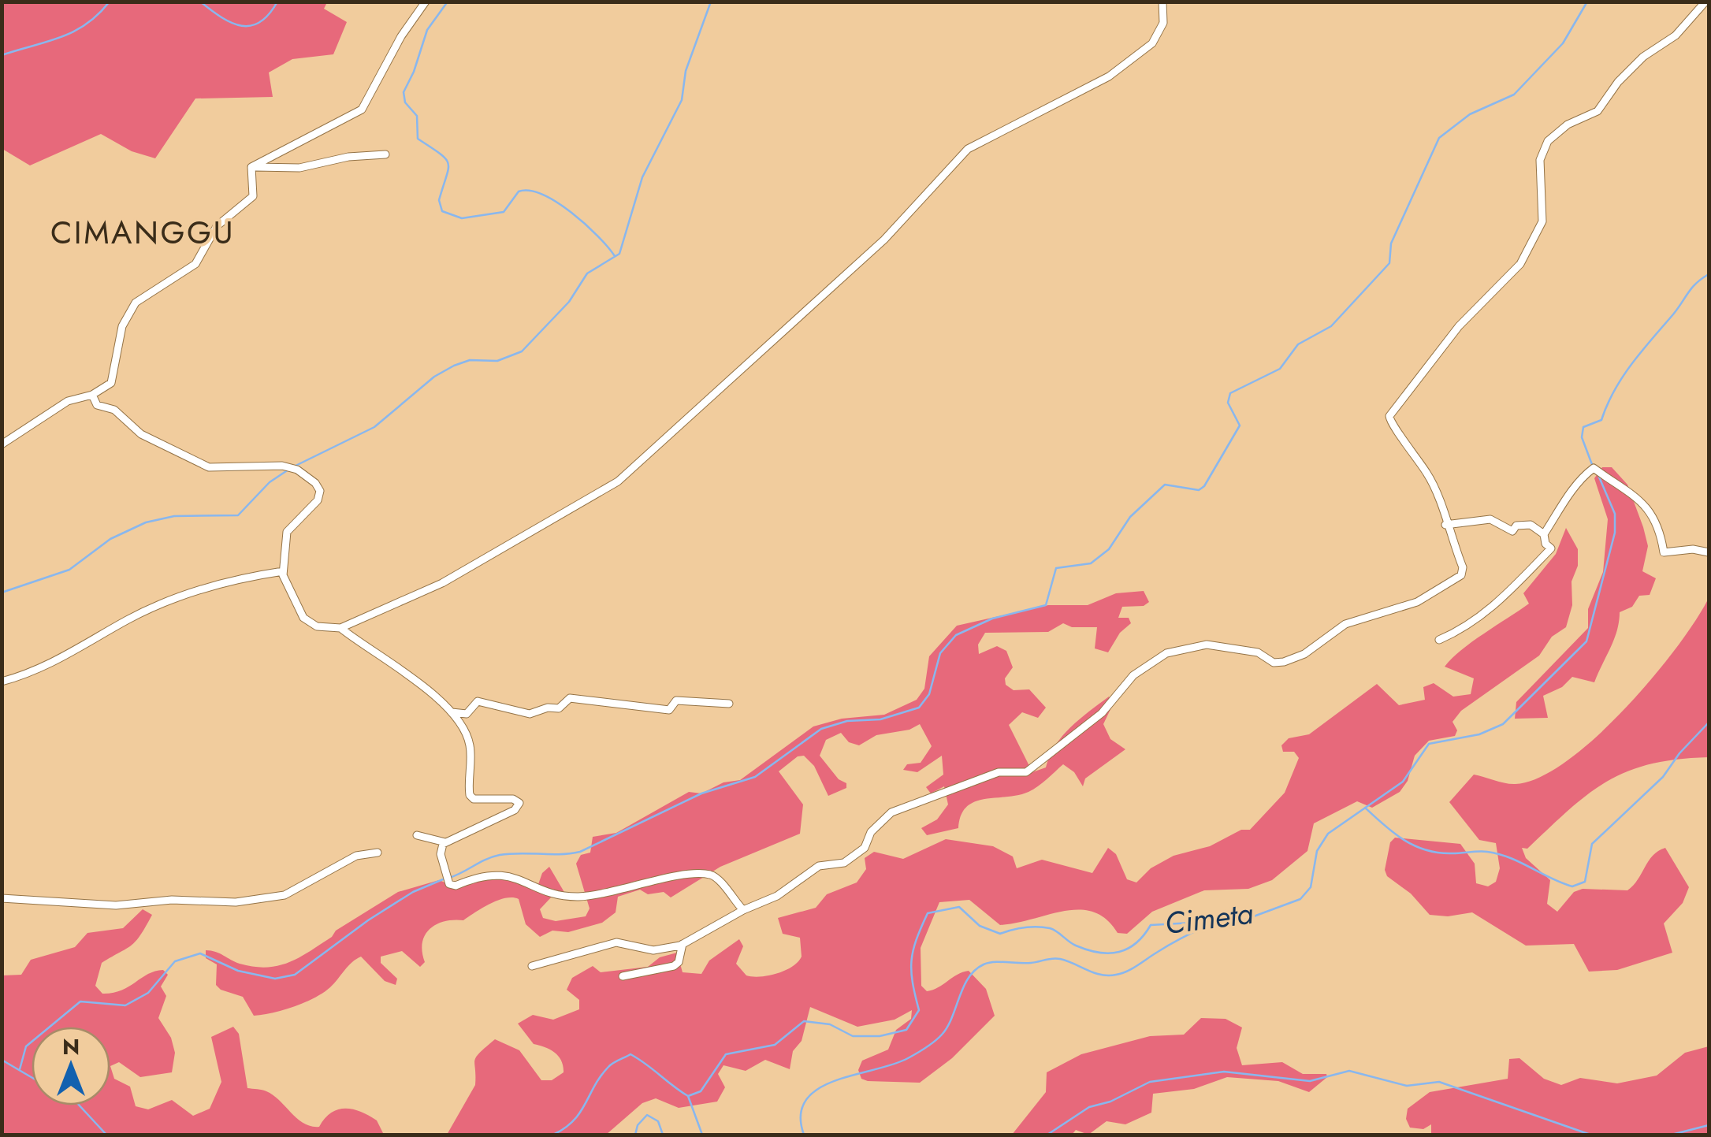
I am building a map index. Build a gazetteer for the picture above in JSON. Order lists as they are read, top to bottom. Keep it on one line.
{"districts":["CIMANGGU"],"water":["Cimeta"],"north":"top"}
